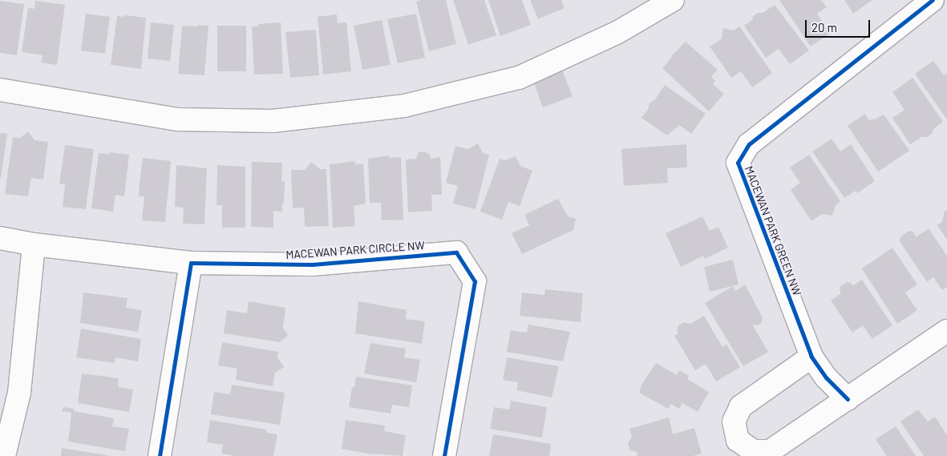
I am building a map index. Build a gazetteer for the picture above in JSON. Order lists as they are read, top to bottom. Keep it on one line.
{"streets":{"street":["MACEWAN PARK GREEN NW","MACEWAN PARK CIRCLE NW"]},"scale_bar":"20 m"}
